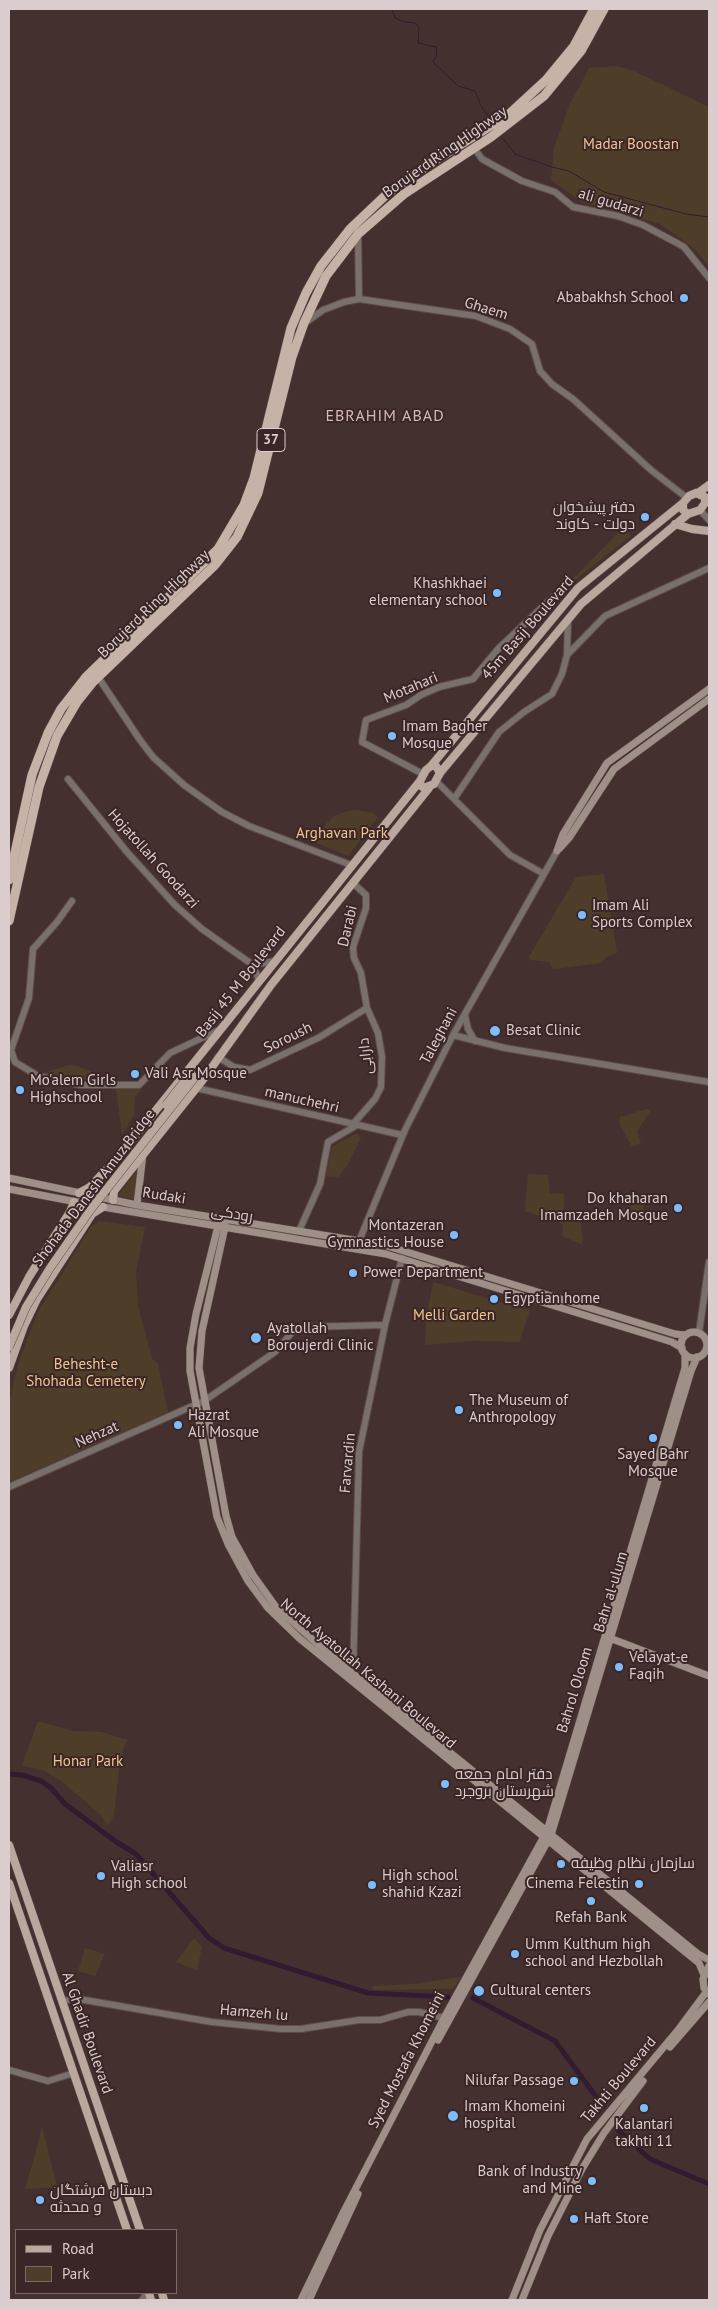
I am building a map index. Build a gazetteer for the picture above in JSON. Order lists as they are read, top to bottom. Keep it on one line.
{"streets":{"highway":["Borujerd Ring Highway","37"],"main road":["45m Basij Boulevard","Basij 45 M Boulevard","Shohada Danesh Amuz Bridge","Rudaki","رودکی","Bahr al-ulum","North Ayatollah Kashani Boulevard","Bahrol Oloom","Al Ghadir Boulevard","Syed Mostafa Khomeini","Takhti Boulevard"],"street":["ali gudarzi","Ghaem","Motahari","Hojatollah Goodarzi","Darabi","Taleghani","Soroush","دارابی","manuchehri","Nehzat","Farvardin","Hamzeh lu"]},"crossings":[["Borujerd Ring Highway","ali gudarzi"],["Borujerd Ring Highway","Ghaem"],["Ghaem","45m Basij Boulevard"],["45m Basij Boulevard","Motahari"],["45m Basij Boulevard","Basij 45 M Boulevard"],["Motahari","Basij 45 M Boulevard"],["Darabi","Basij 45 M Boulevard"],["Darabi","Soroush"],["Darabi","دارابی"],["Basij 45 M Boulevard","Soroush"],["Basij 45 M Boulevard","manuchehri"],["Basij 45 M Boulevard","Rudaki"],["Taleghani","manuchehri"],["Taleghani","Rudaki"],["Taleghani","رودکی"],["Soroush","دارابی"],["دارابی","manuchehri"],["دارابی","Rudaki"],["Rudaki","رودکی"],["Rudaki","North Ayatollah Kashani Boulevard"],["رودکی","North Ayatollah Kashani Boulevard"],["Nehzat","Farvardin"],["Nehzat","North Ayatollah Kashani Boulevard"],["Farvardin","North Ayatollah Kashani Boulevard"],["Bahr al-ulum","North Ayatollah Kashani Boulevard"],["Bahr al-ulum","Bahrol Oloom"],["Bahr al-ulum","Syed Mostafa Khomeini"],["North Ayatollah Kashani Boulevard","Syed Mostafa Khomeini"],["Hamzeh lu","Al Ghadir Boulevard"],["Hamzeh lu","Syed Mostafa Khomeini"]],"districts":["EBRAHIM ABAD"],"parks":["Madar Boostan","Arghavan Park","Melli Garden","Behesht-e Shohada Cemetery","Honar Park"],"places":["Ababakhsh School","دفتر پیشخوان دولت - کاوند","Khashkhaei elementary school","Imam Bagher Mosque","Imam Ali Sports Complex","Besat Clinic","Vali Asr Mosque","Mo'alem Girls Highschool","Do khaharan Imamzadeh Mosque","Montazeran Gymnastics House","Power Department","Egyptian home","Ayatollah Boroujerdi Clinic","The Museum of Anthropology","Hazrat Ali Mosque","Sayed Bahr Mosque","Velayat-e Faqih","دفتر امام جمعه شهرستان بروجرد","سازمان نظام وظیفه","Valiasr High school","Cinema Felestin","High school shahid Kzazi","Refah Bank","Umm Kulthum high school and Hezbollah","Cultural centers","Nilufar Passage","Kalantari takhti 11","Imam Khomeini hospital","Bank of Industry and Mine","دبستان فرشتگان و محدثه","Haft Store"],"legend":["Road","Park"]}
